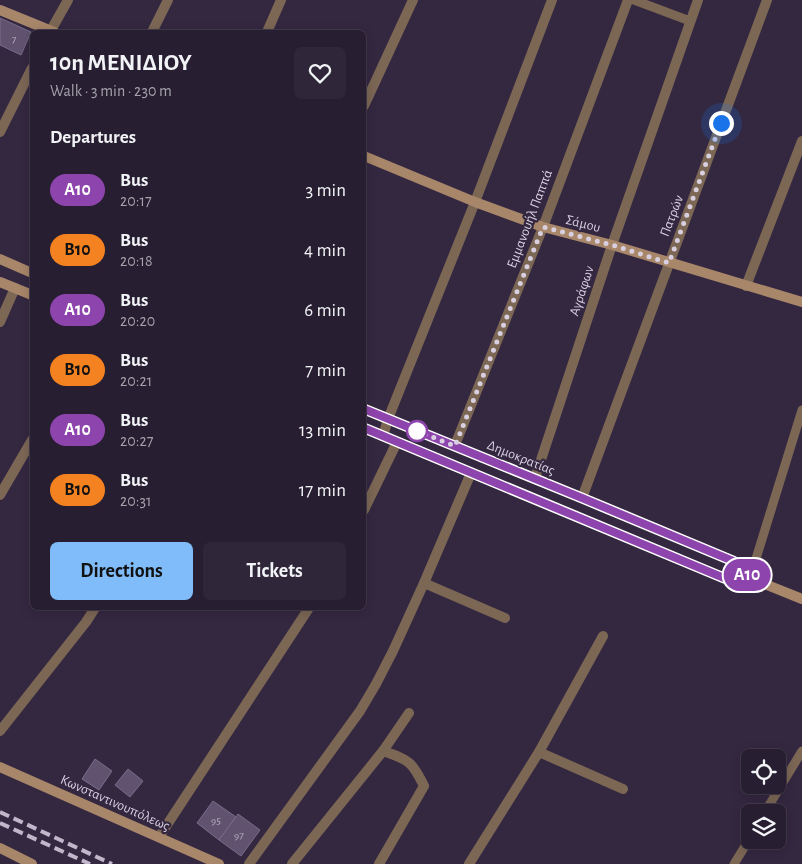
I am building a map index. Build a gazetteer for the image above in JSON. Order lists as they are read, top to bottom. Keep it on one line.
{"streets":{"main road":["Σάμου","Δημοκρατίας","Κωνσταντινουπόλεως"],"street":["Πατρών","Εμμανουήλ Παππά","Αγράφων"]},"crossings":[["Πατρών","Σάμου"],["Πατρών","Δημοκρατίας"],["Εμμανουήλ Παππά","Σάμου"],["Εμμανουήλ Παππά","Δημοκρατίας"],["Σάμου","Αγράφων"],["Αγράφων","Δημοκρατίας"]],"lines":["bus line Α10"],"house_numbers":["7","95","97"],"page":{"on_map":"Α10","heading":[["10η ΜΕΝΙΔΙΟΥ","Walk · 3 min · 230 m"],"Departures"],"list":[{"mark":"Α10","name":"Bus","note":"20:17","value":"3 min"},{"mark":"Β10","name":"Bus","note":"20:18","value":"4 min"},{"mark":"Α10","name":"Bus","note":"20:20","value":"6 min"},{"mark":"Β10","name":"Bus","note":"20:21","value":"7 min"},{"mark":"Α10","name":"Bus","note":"20:27","value":"13 min"},{"mark":"Β10","name":"Bus","note":"20:31","value":"17 min"}],"buttons":["Directions","Tickets"]}}
